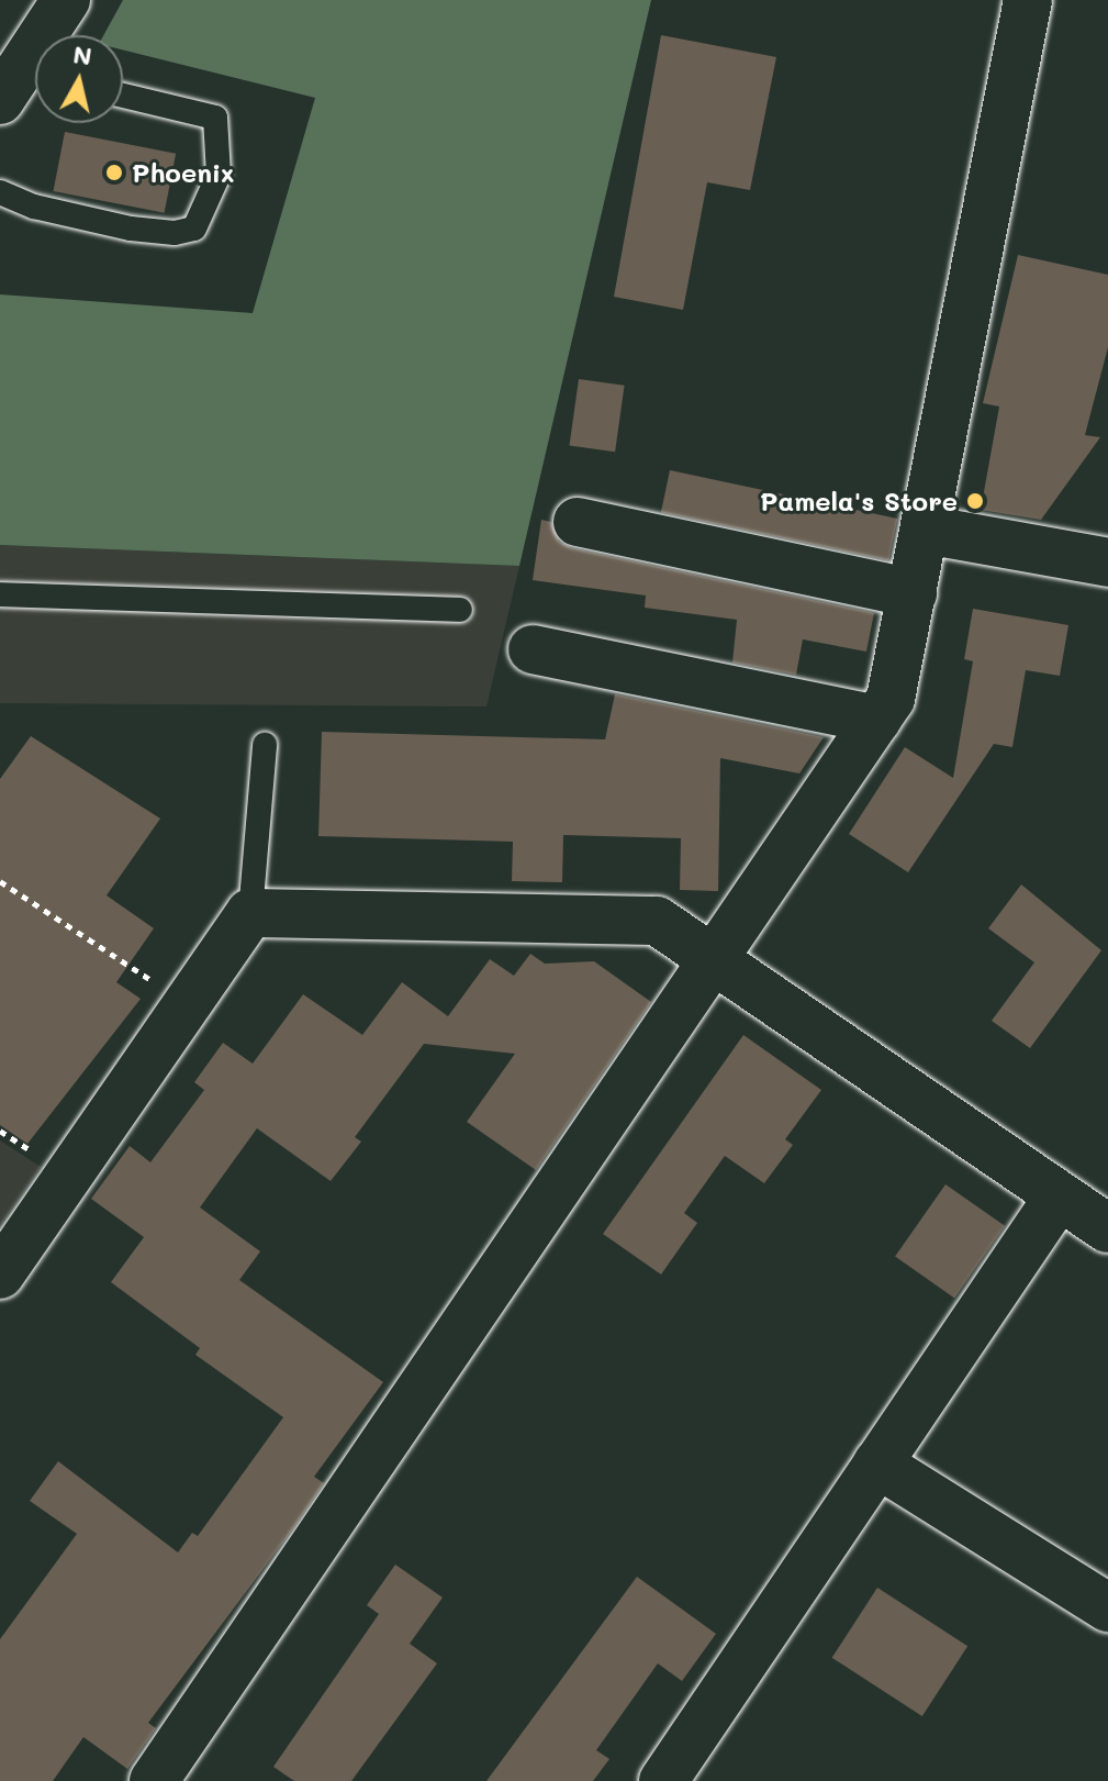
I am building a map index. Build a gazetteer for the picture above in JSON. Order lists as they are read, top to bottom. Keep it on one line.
{"places":["Phoenix","Pamela's Store"],"north":"top"}
